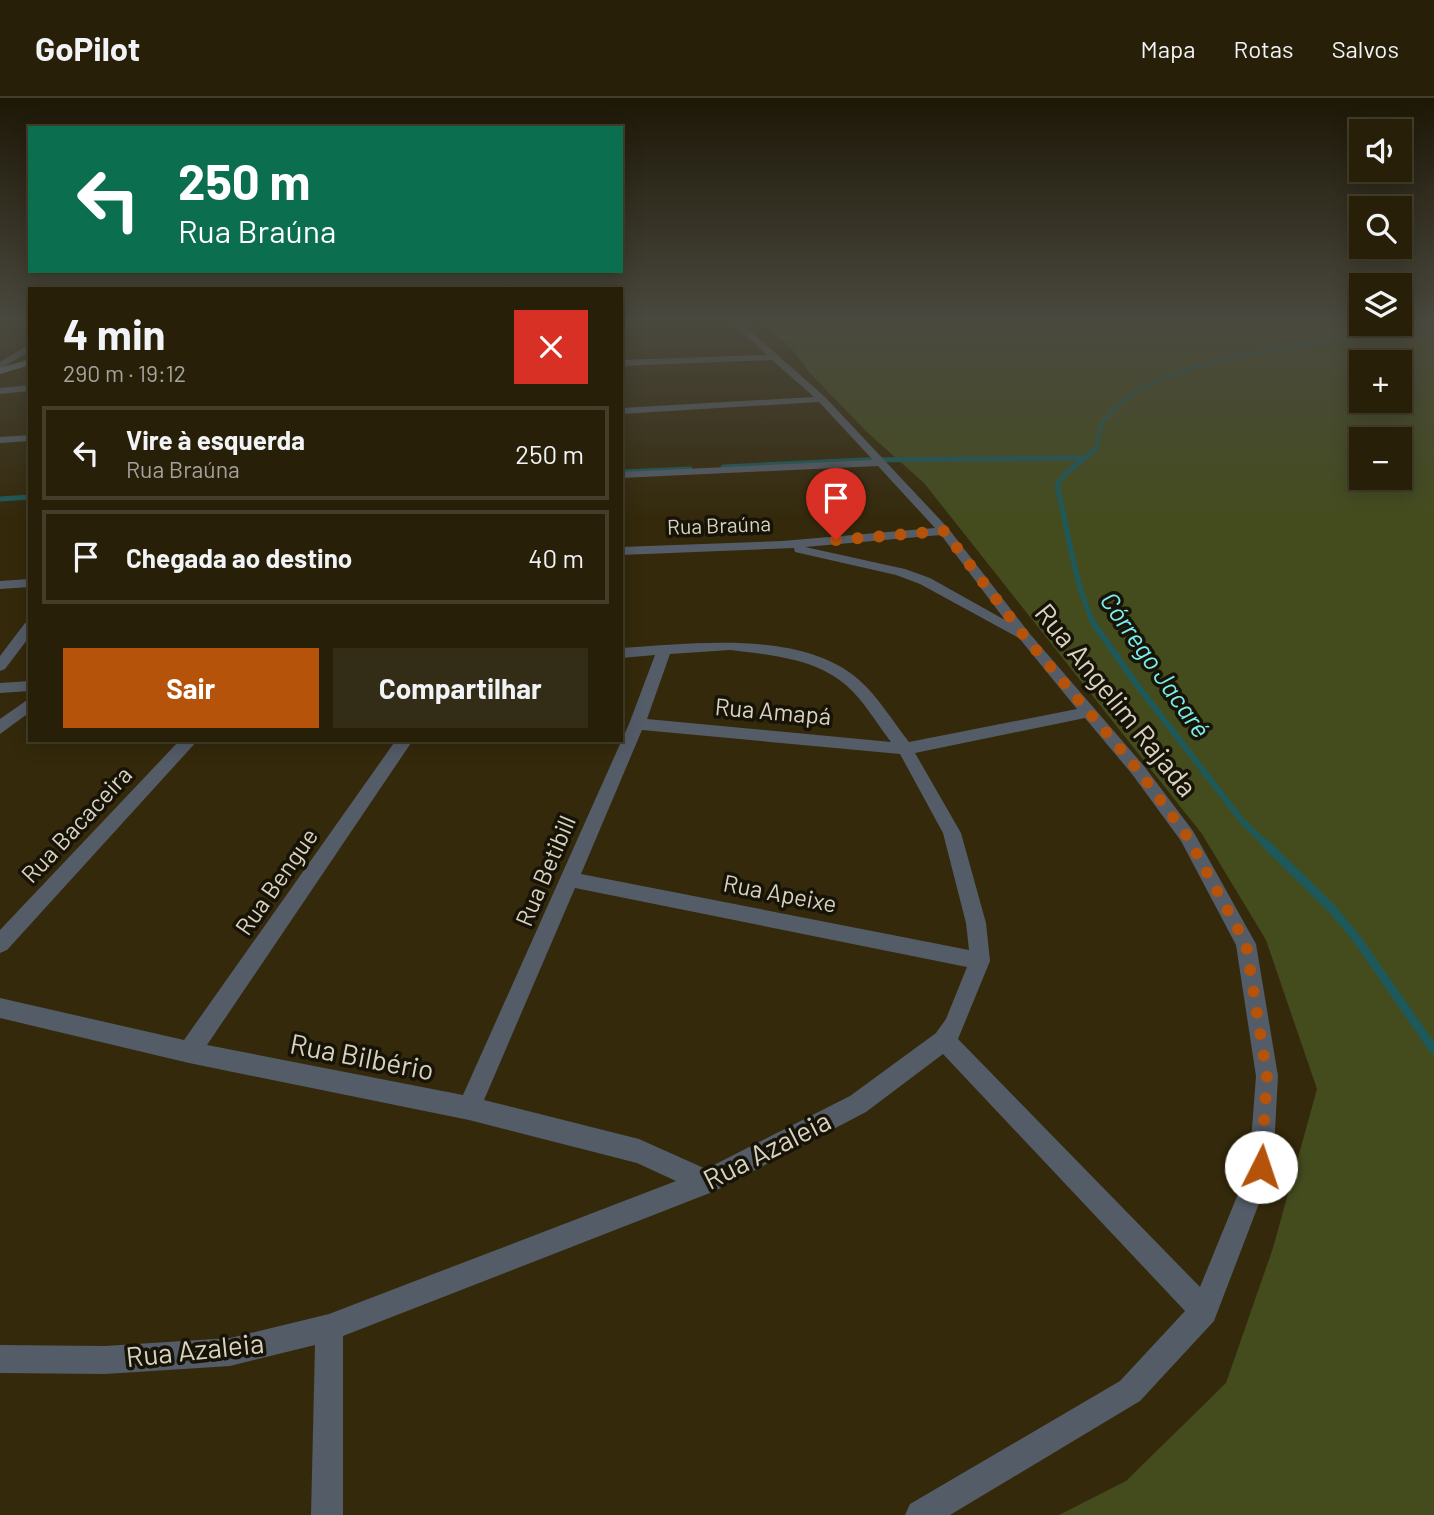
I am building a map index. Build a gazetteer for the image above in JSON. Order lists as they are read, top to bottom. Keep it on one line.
{"streets":{"street":["Rua Braúna","Rua Angelim Rajada","Rua Amapá","Rua Bacaceira","Rua Betibill","Rua Bengue","Rua Apeixe","Rua Bilbério","Rua Azaleia"]},"crossings":[["Rua Braúna","Rua Angelim Rajada"],["Rua Angelim Rajada","Rua Amapá"],["Rua Amapá","Rua Betibill"],["Rua Amapá","Rua Azaleia"],["Rua Betibill","Rua Apeixe"],["Rua Betibill","Rua Bilbério"],["Rua Betibill","Rua Azaleia"],["Rua Bengue","Rua Bilbério"],["Rua Apeixe","Rua Azaleia"],["Rua Bilbério","Rua Azaleia"]],"water":["Córrego Jacaré"],"page":{"header":"GoPilot","nav":["Mapa","Rotas","Salvos"],"map_buttons":["+","−"],"turn":["250 m","Rua Braúna"],"heading":["4 min","290 m · 19:12"],"list":[{"name":"Vire à esquerda","note":"Rua Braúna","value":"250 m"},{"name":"Chegada ao destino","value":"40 m"}],"buttons":["Sair","Compartilhar"]}}
